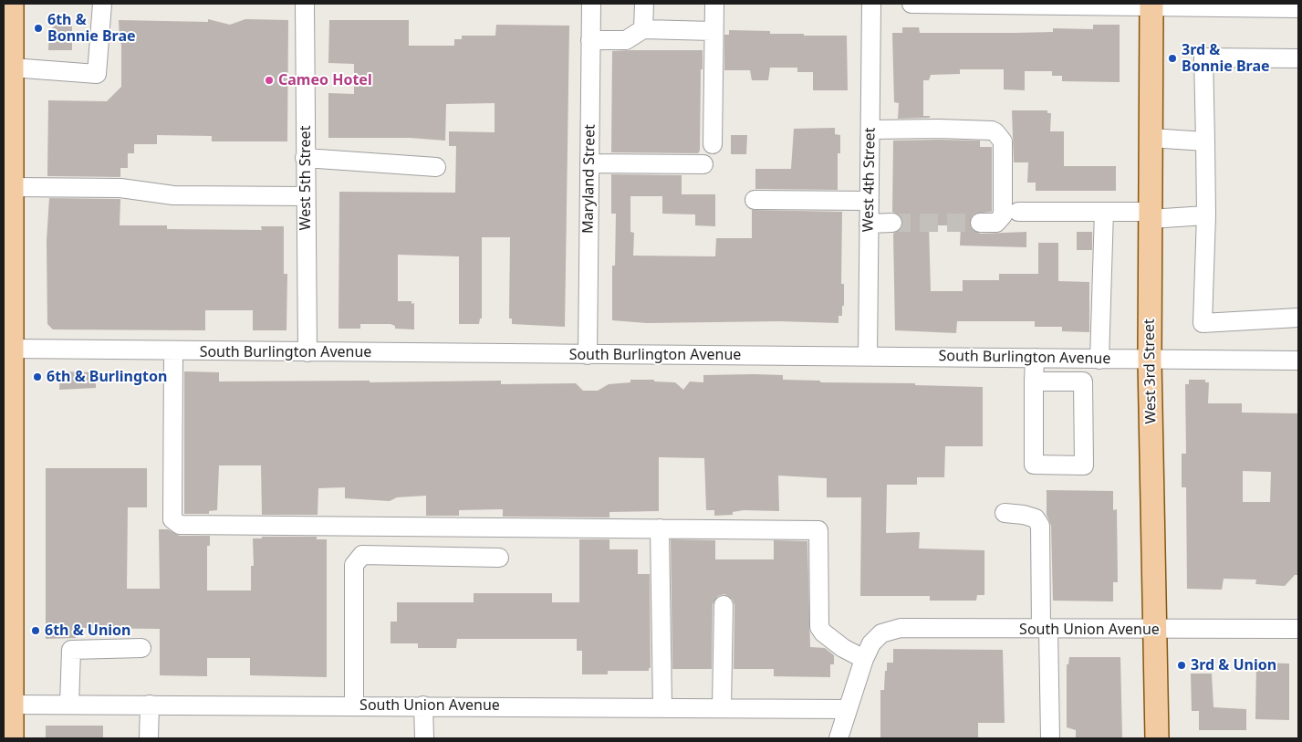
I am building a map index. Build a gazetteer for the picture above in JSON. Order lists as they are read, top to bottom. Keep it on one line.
{"streets":{"main road":["West 3rd Street"],"street":["West 5th Street","Maryland Street","West 4th Street","South Burlington Avenue","South Union Avenue"]},"crossings":[["West 5th Street","South Burlington Avenue"],["Maryland Street","South Burlington Avenue"],["West 4th Street","South Burlington Avenue"],["South Burlington Avenue","West 3rd Street"],["West 3rd Street","South Union Avenue"]],"places":["6th & Bonnie Brae","3rd & Bonnie Brae","Cameo Hotel","6th & Burlington","6th & Union","3rd & Union"]}
